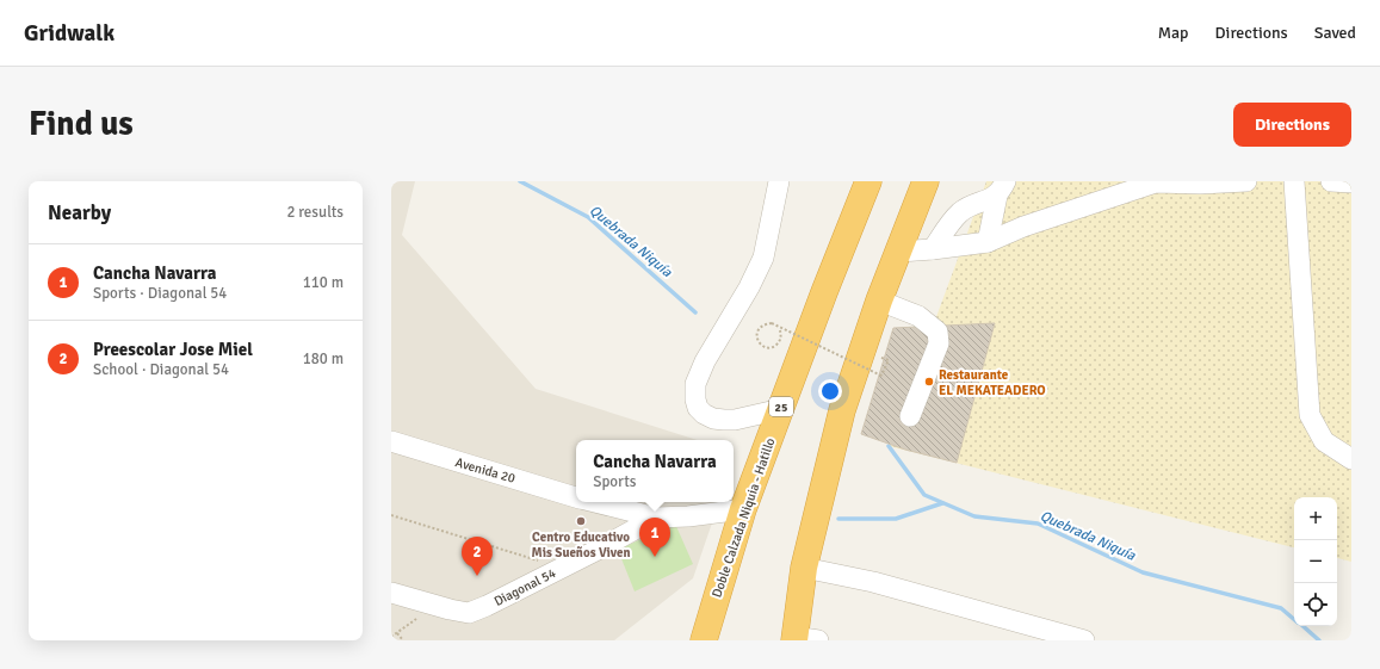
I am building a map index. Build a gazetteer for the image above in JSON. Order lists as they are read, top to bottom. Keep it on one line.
{"streets":{"highway":["25","Doble Calzada Niquia - Hatillo"],"street":["Avenida 20","Diagonal 54"]},"crossings":[["Avenida 20","Doble Calzada Niquia - Hatillo"],["Avenida 20","Diagonal 54"]],"water":["Quebrada Niquía"],"places":["Restaurante EL MEKATEADERO","Centro Educativo Mis Sueños Viven"],"page":{"header":"Gridwalk","nav":["Map","Directions","Saved"],"buttons":"Directions","title":"Find us","heading":["Nearby","2 results"],"list":[{"mark":"1","name":"Cancha Navarra","note":"Sports · Diagonal 54","value":"110 m"},{"mark":"2","name":"Preescolar Jose Miel","note":"School · Diagonal 54","value":"180 m"}],"popup":["Cancha Navarra","Sports"],"map_buttons":["+","−"],"pins":["1","2"]}}
